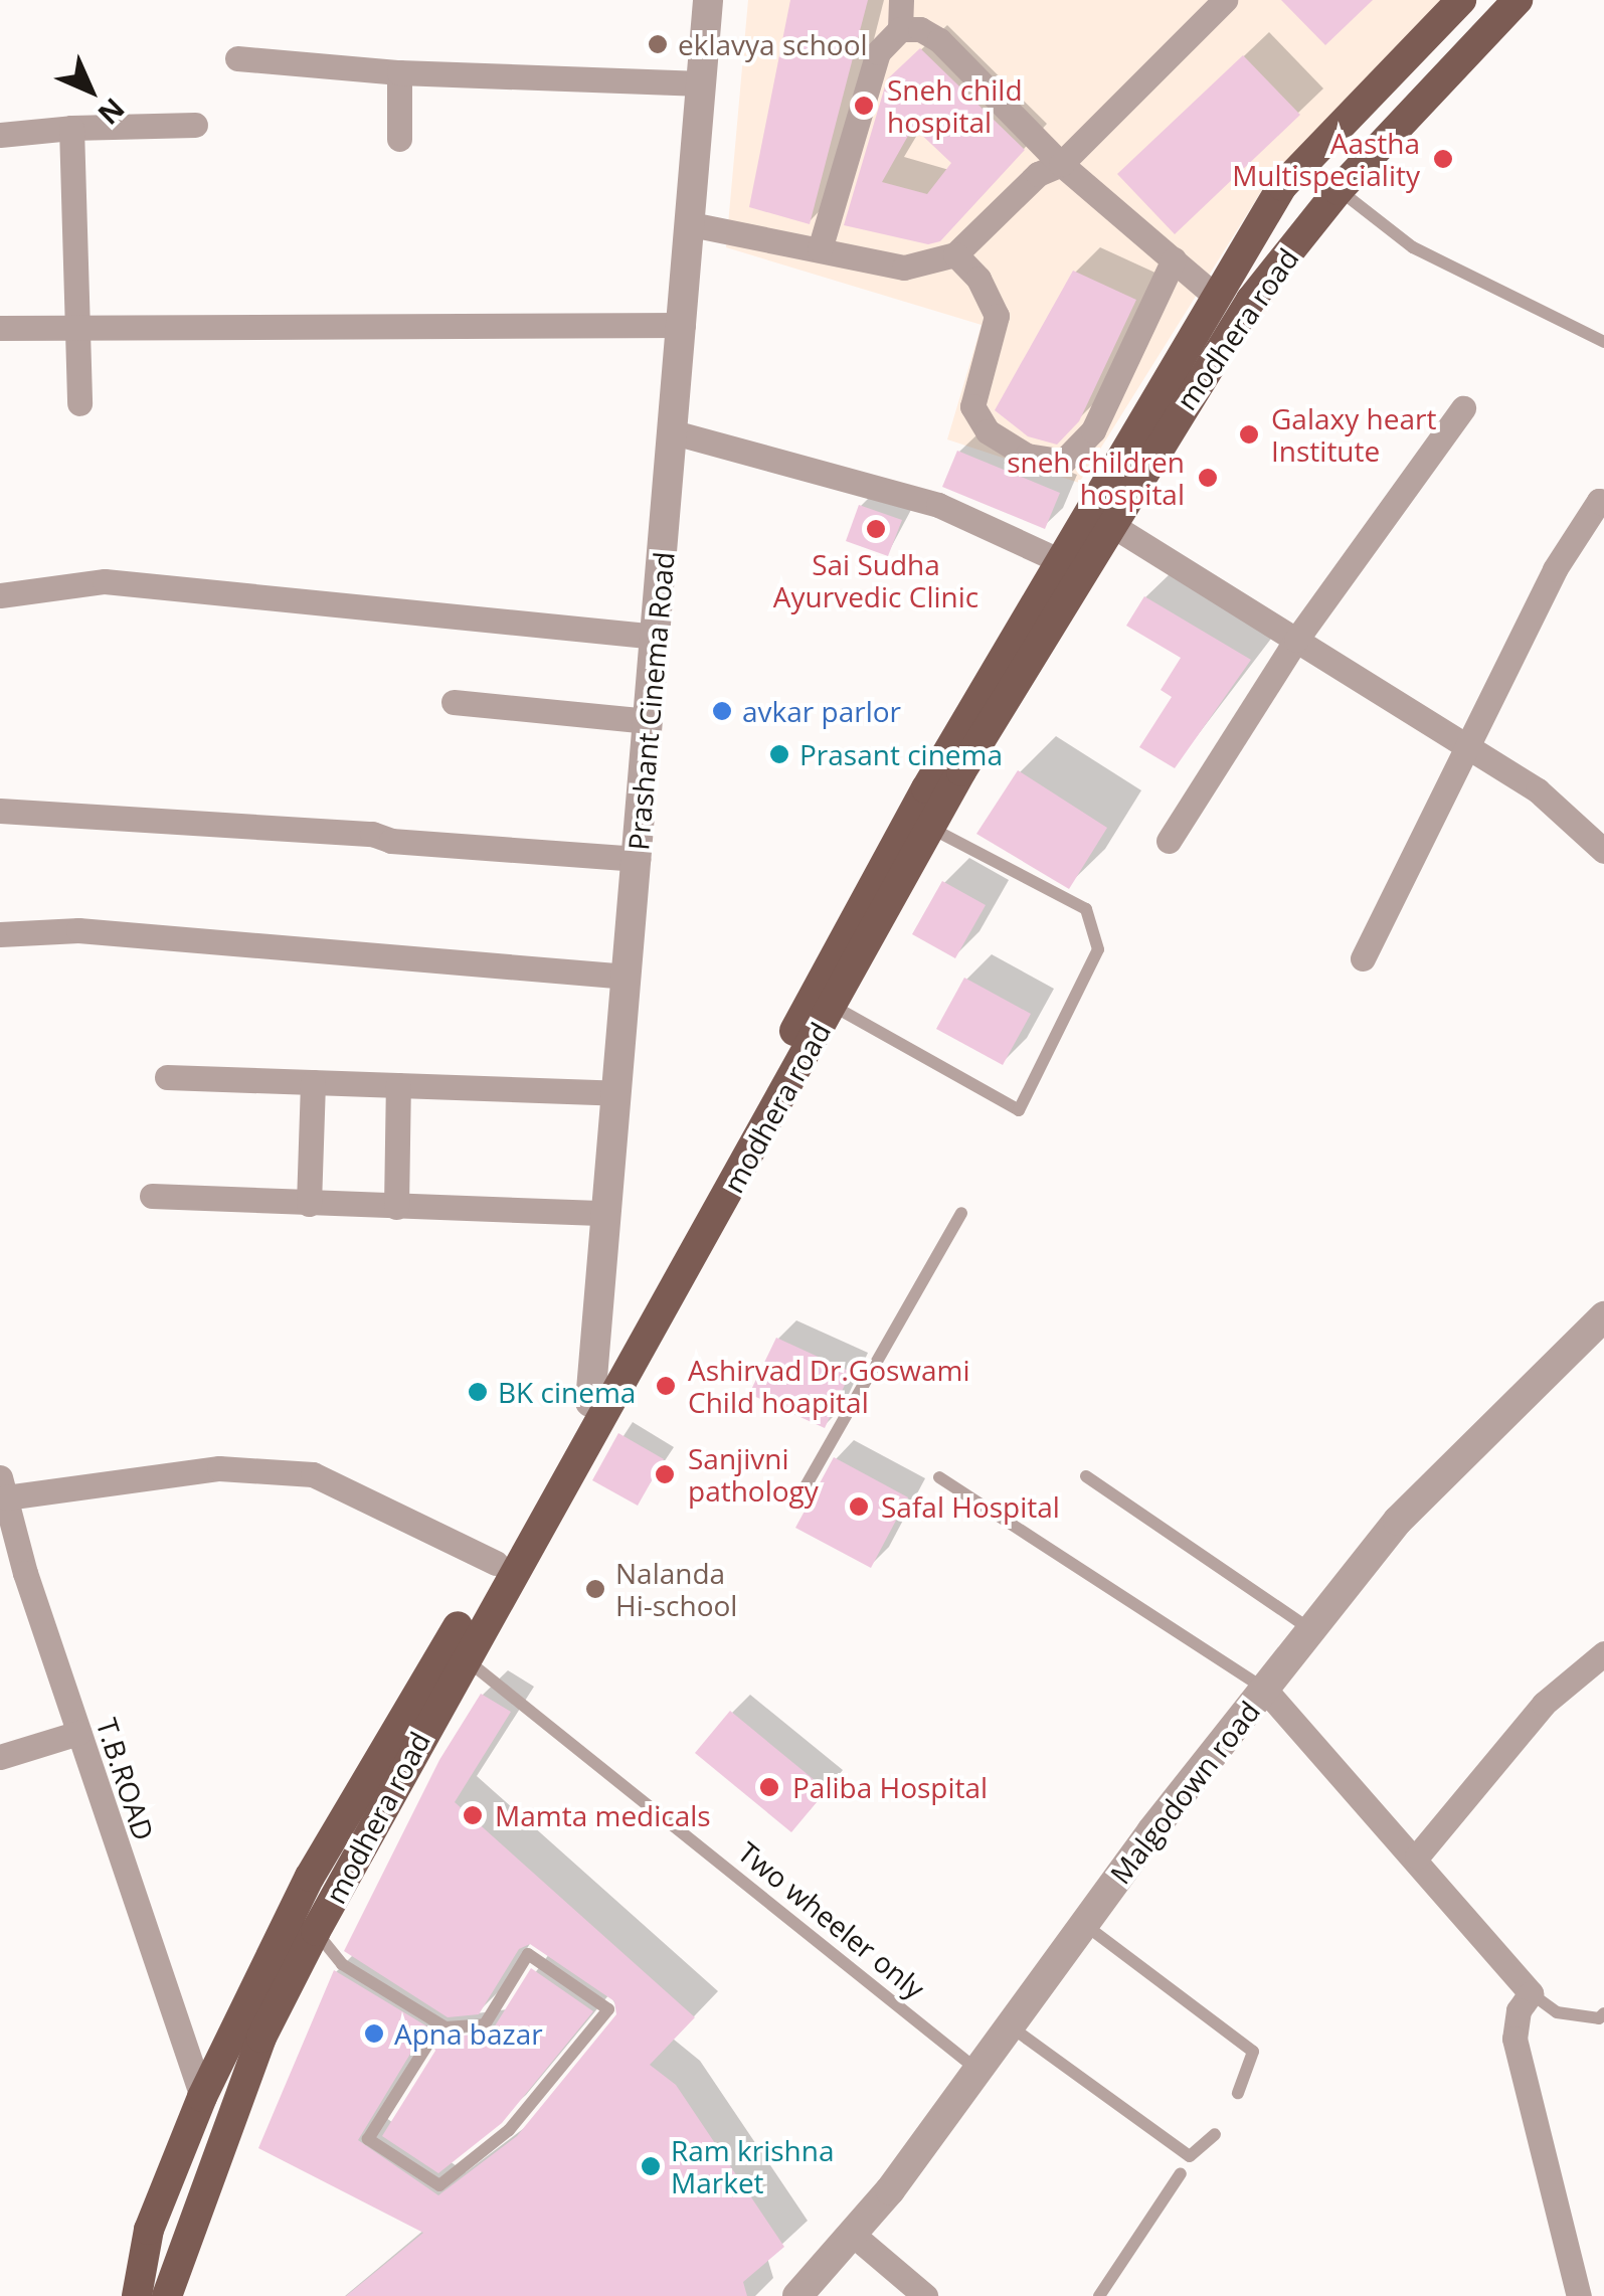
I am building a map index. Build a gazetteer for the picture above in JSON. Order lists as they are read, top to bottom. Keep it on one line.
{"streets":{"main road":["modhera road"],"street":["Prashant Cinema Road","T.B.ROAD","Malgodown road"],"lane":["Two wheeler only"]},"crossings":[["modhera road","Two wheeler only"],["Malgodown road","Two wheeler only"]],"places":["eklavya school","Sneh child hospital","Aastha Multispeciality","Galaxy heart Institute","sneh children hospital","Sai Sudha Ayurvedic Clinic","avkar parlor","Prasant cinema","Ashirvad Dr.Goswami Child hoapital","BK cinema","Sanjivni pathology","Safal Hospital","Nalanda Hi-school","Paliba Hospital","Mamta medicals","Apna bazar","Ram krishna Market"],"north":"bottom right"}
